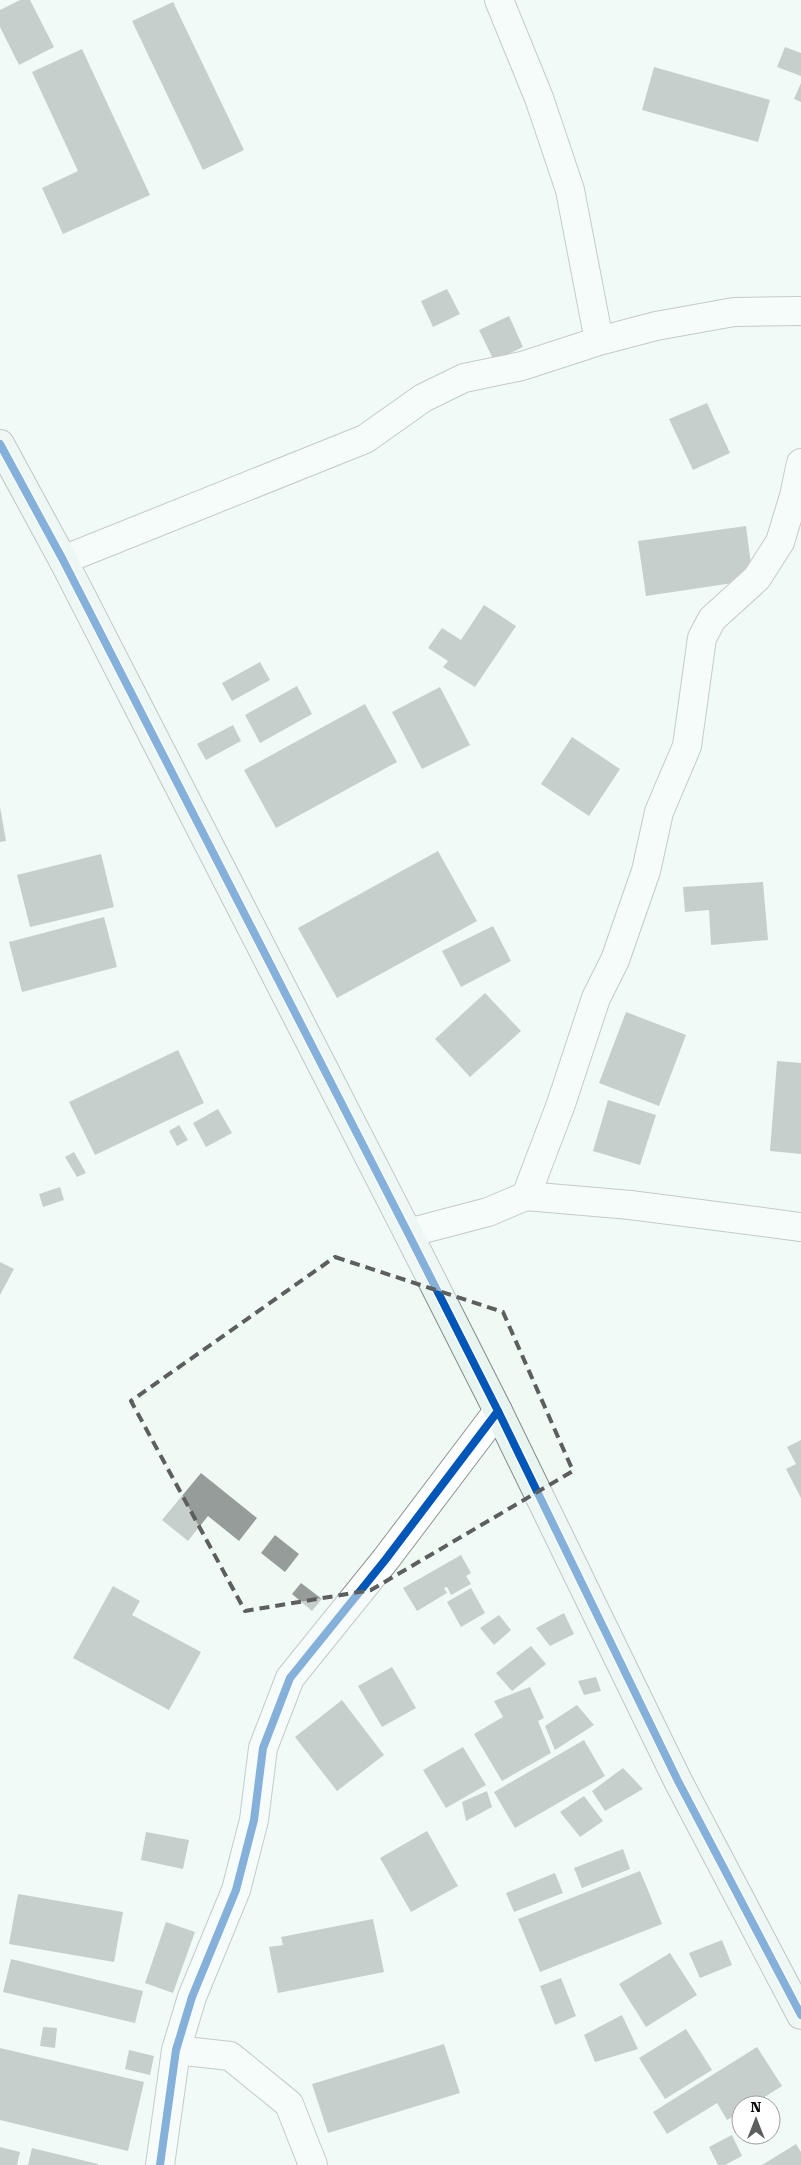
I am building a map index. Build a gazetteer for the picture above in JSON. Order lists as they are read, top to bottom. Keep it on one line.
{"north":"top"}
